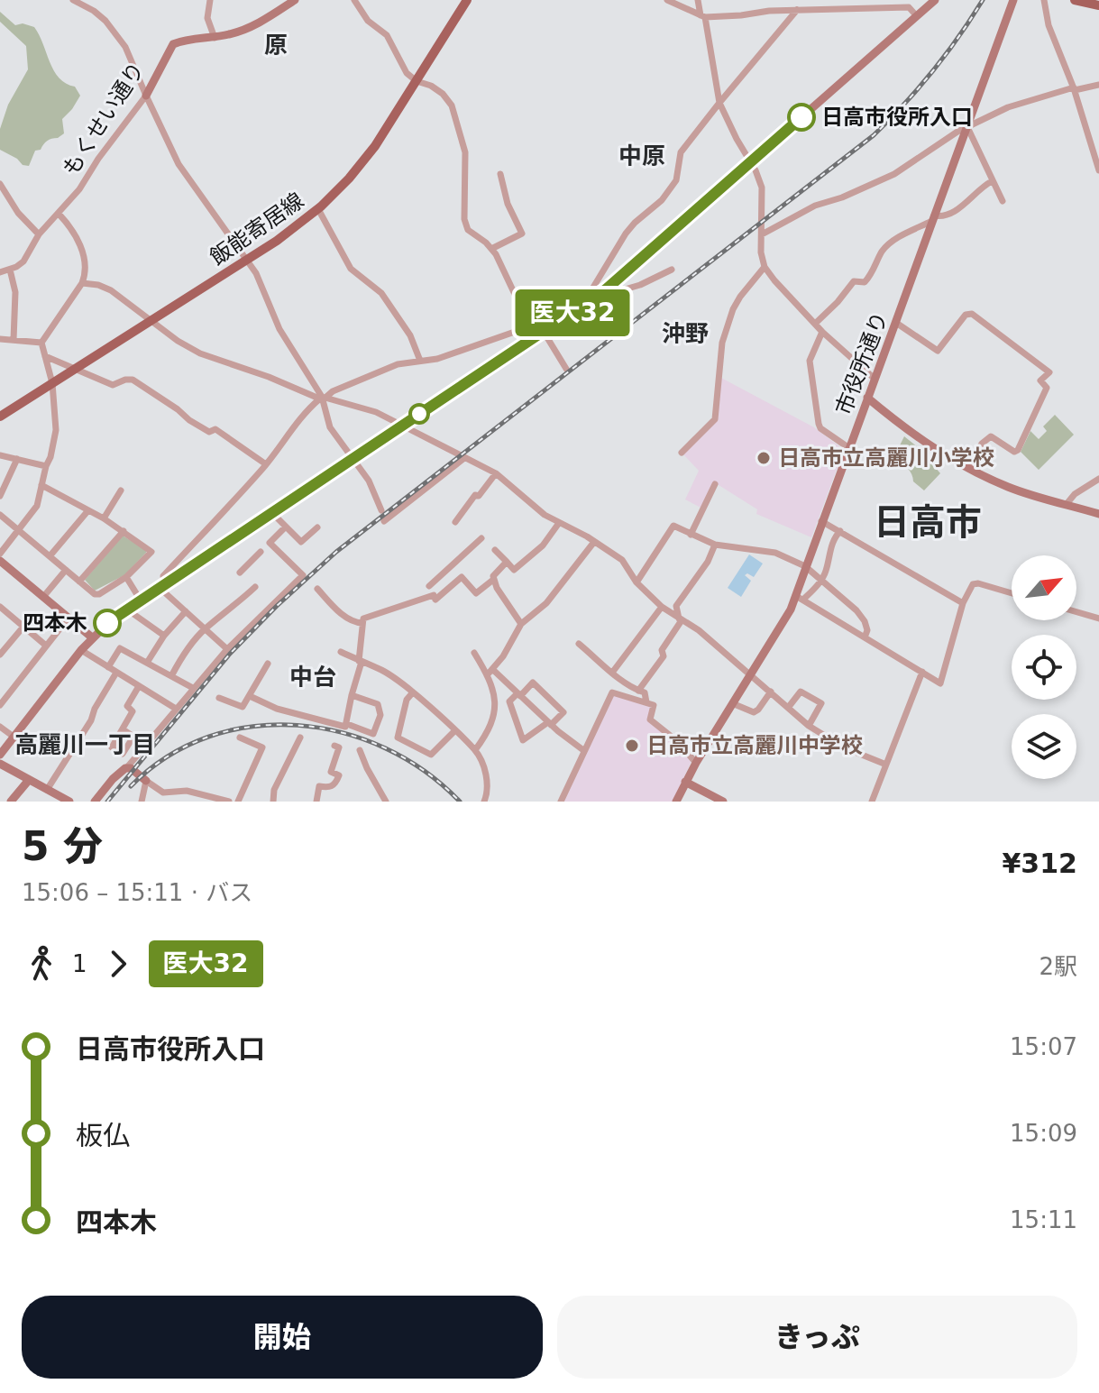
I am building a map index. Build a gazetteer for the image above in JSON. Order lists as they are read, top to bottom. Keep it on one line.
{"streets":{"main road":["飯能寄居線"],"street":["もくせい通り","市役所通り"]},"districts":["原","中原","沖野","日高市","中台","高麗川一丁目"],"places":["日高市役所入口","日高市立高麗川小学校","四本木","日高市立高麗川中学校"],"lines":["bus line 医大32"],"north":"top right","page":{"on_map":"医大32","heading":["5 分","15:06 – 15:11 · バス","¥312"],"legs":["1","医大32","2駅"],"list":[{"name":"日高市役所入口","value":"15:07"},{"name":"板仏","value":"15:09"},{"name":"四本木","value":"15:11"}],"buttons":["開始","きっぷ"]}}
